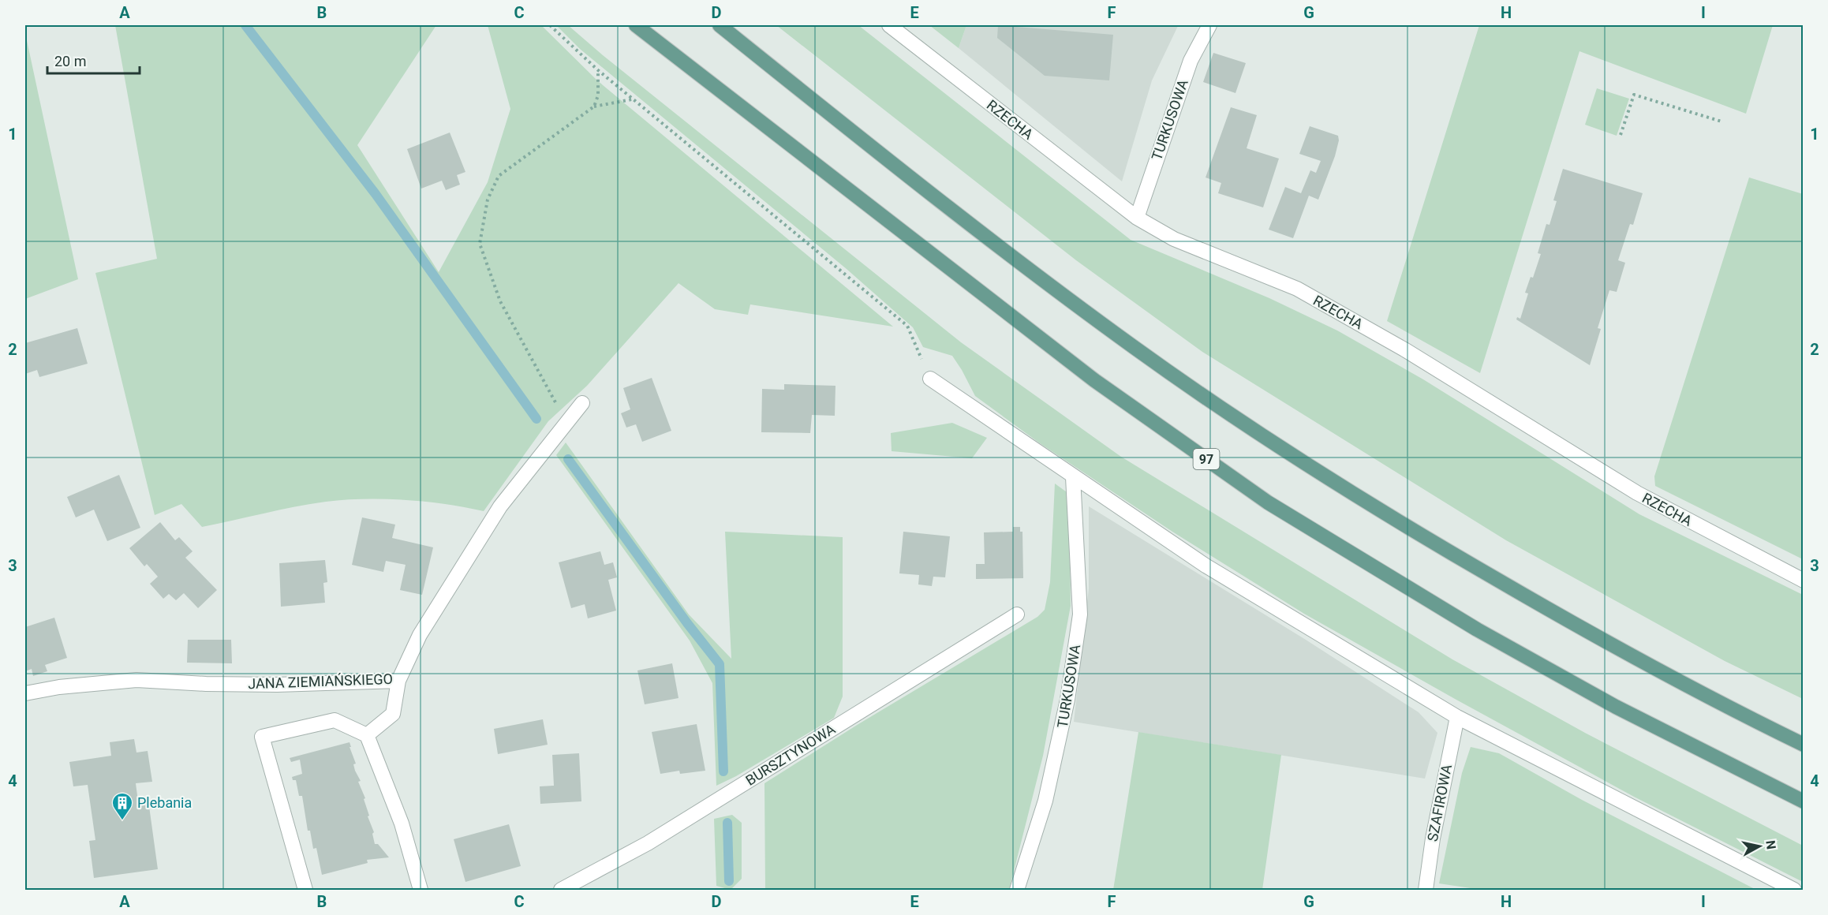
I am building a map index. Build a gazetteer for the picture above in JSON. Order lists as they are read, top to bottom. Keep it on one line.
{"streets":{"main road":["97"],"street":["RZECHA","TURKUSOWA","JANA ZIEMIAŃSKIEGO","BURSZTYNOWA","SZAFIROWA"]},"crossings":[["RZECHA","TURKUSOWA"]],"places":{"building":["Plebania"]},"scale_bar":"20 m","north":"right","grid":{"columns":["A","B","C","D","E","F","G","H","I"],"rows":["1","2","3","4"]}}
